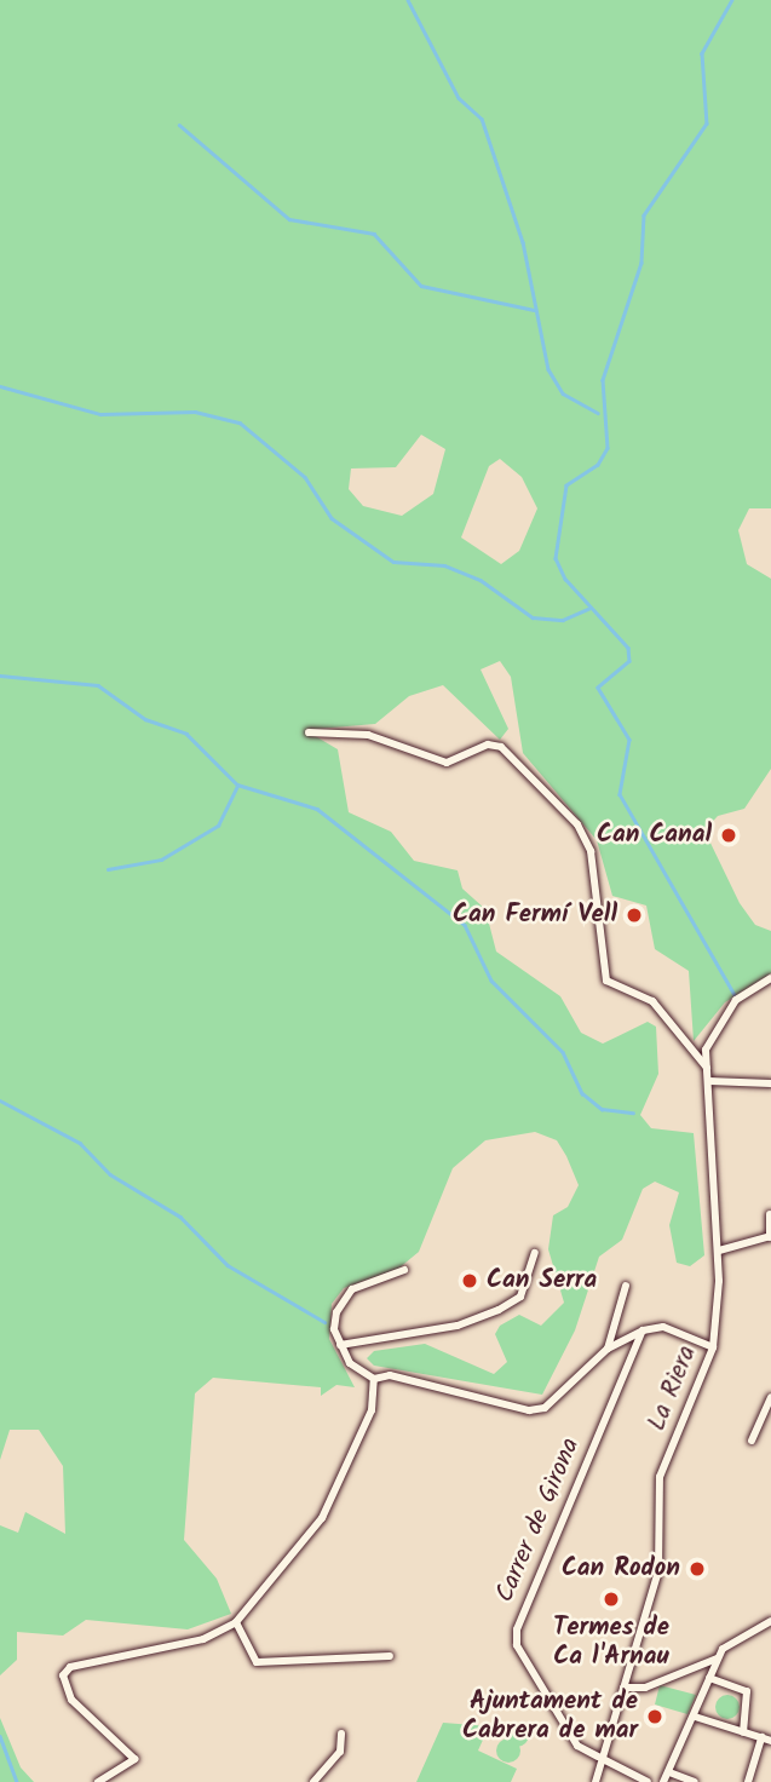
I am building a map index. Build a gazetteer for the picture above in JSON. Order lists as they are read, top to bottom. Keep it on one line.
{"streets":{"street":["La Riera","Carrer de Girona"]},"crossings":[["La Riera","Carrer de Girona"]],"places":["Can Canal","Can Fermí Vell","Can Serra","Can Rodon","Termes de Ca l'Arnau","Ajuntament de Cabrera de mar"]}
